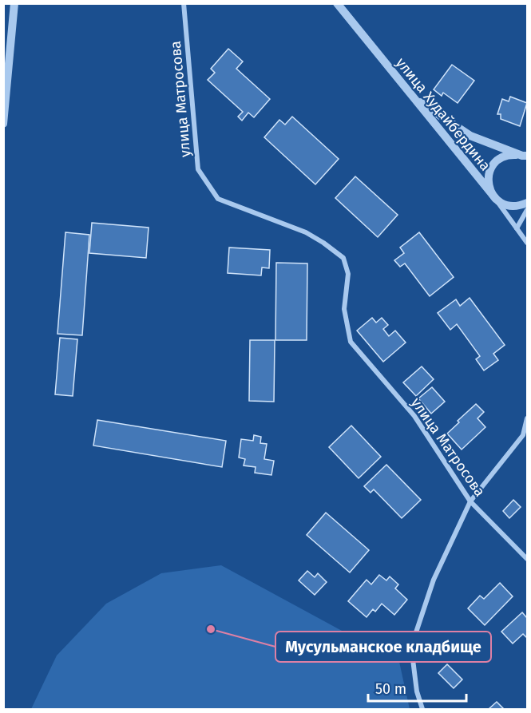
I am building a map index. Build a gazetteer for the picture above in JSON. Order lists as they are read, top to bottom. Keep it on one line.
{"streets":{"street":["улица Матросова","улица Худайбердина"]},"places":["Мусульманское кладбище"],"scale_bar":"50 m"}
